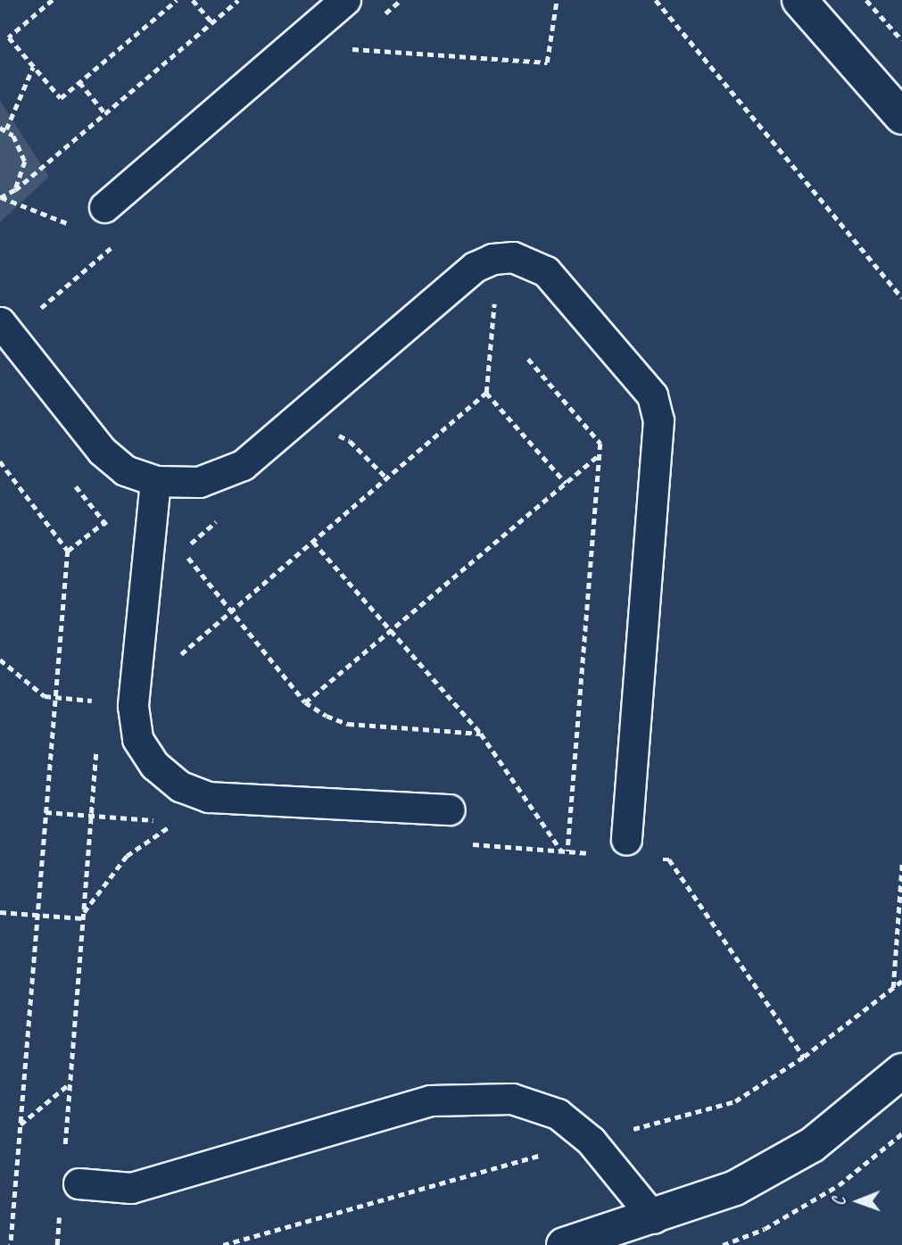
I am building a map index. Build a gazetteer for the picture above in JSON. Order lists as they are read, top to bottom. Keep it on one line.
{"north":"left"}
